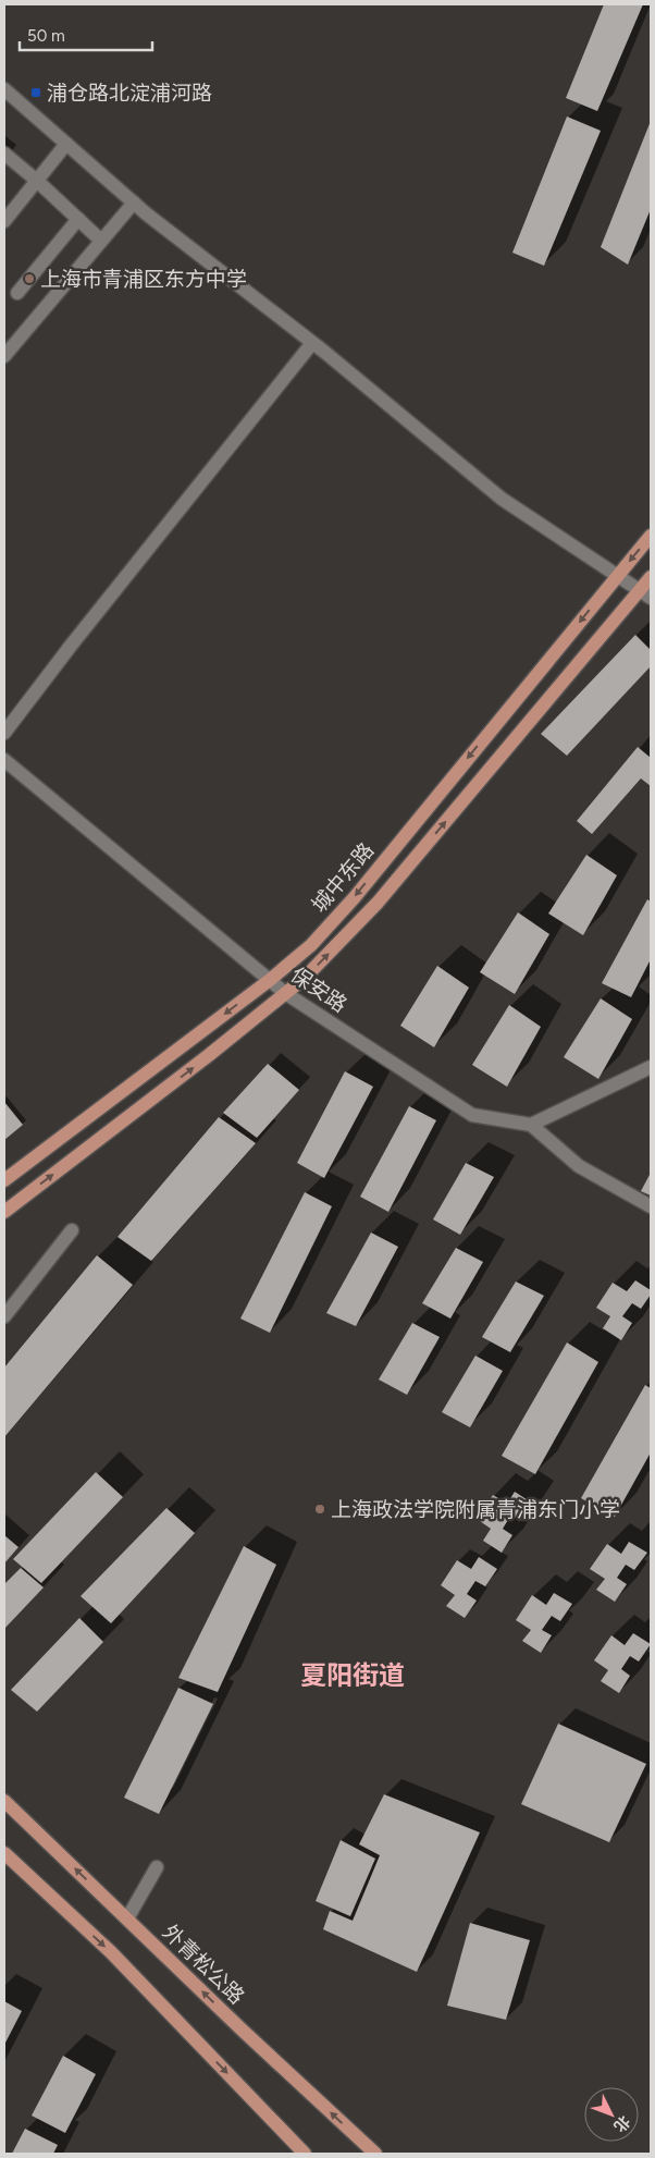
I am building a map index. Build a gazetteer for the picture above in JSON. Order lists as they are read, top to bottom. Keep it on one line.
{"streets":{"main road":["城中东路","外青松公路"],"street":["保安路"]},"crossings":[["城中东路","保安路"]],"districts":["夏阳街道"],"places":{"transit":["浦仓路北淀浦河路"],"other":["上海市青浦区东方中学","上海政法学院附属青浦东门小学"]},"scale_bar":"50 m","north":"bottom right"}
